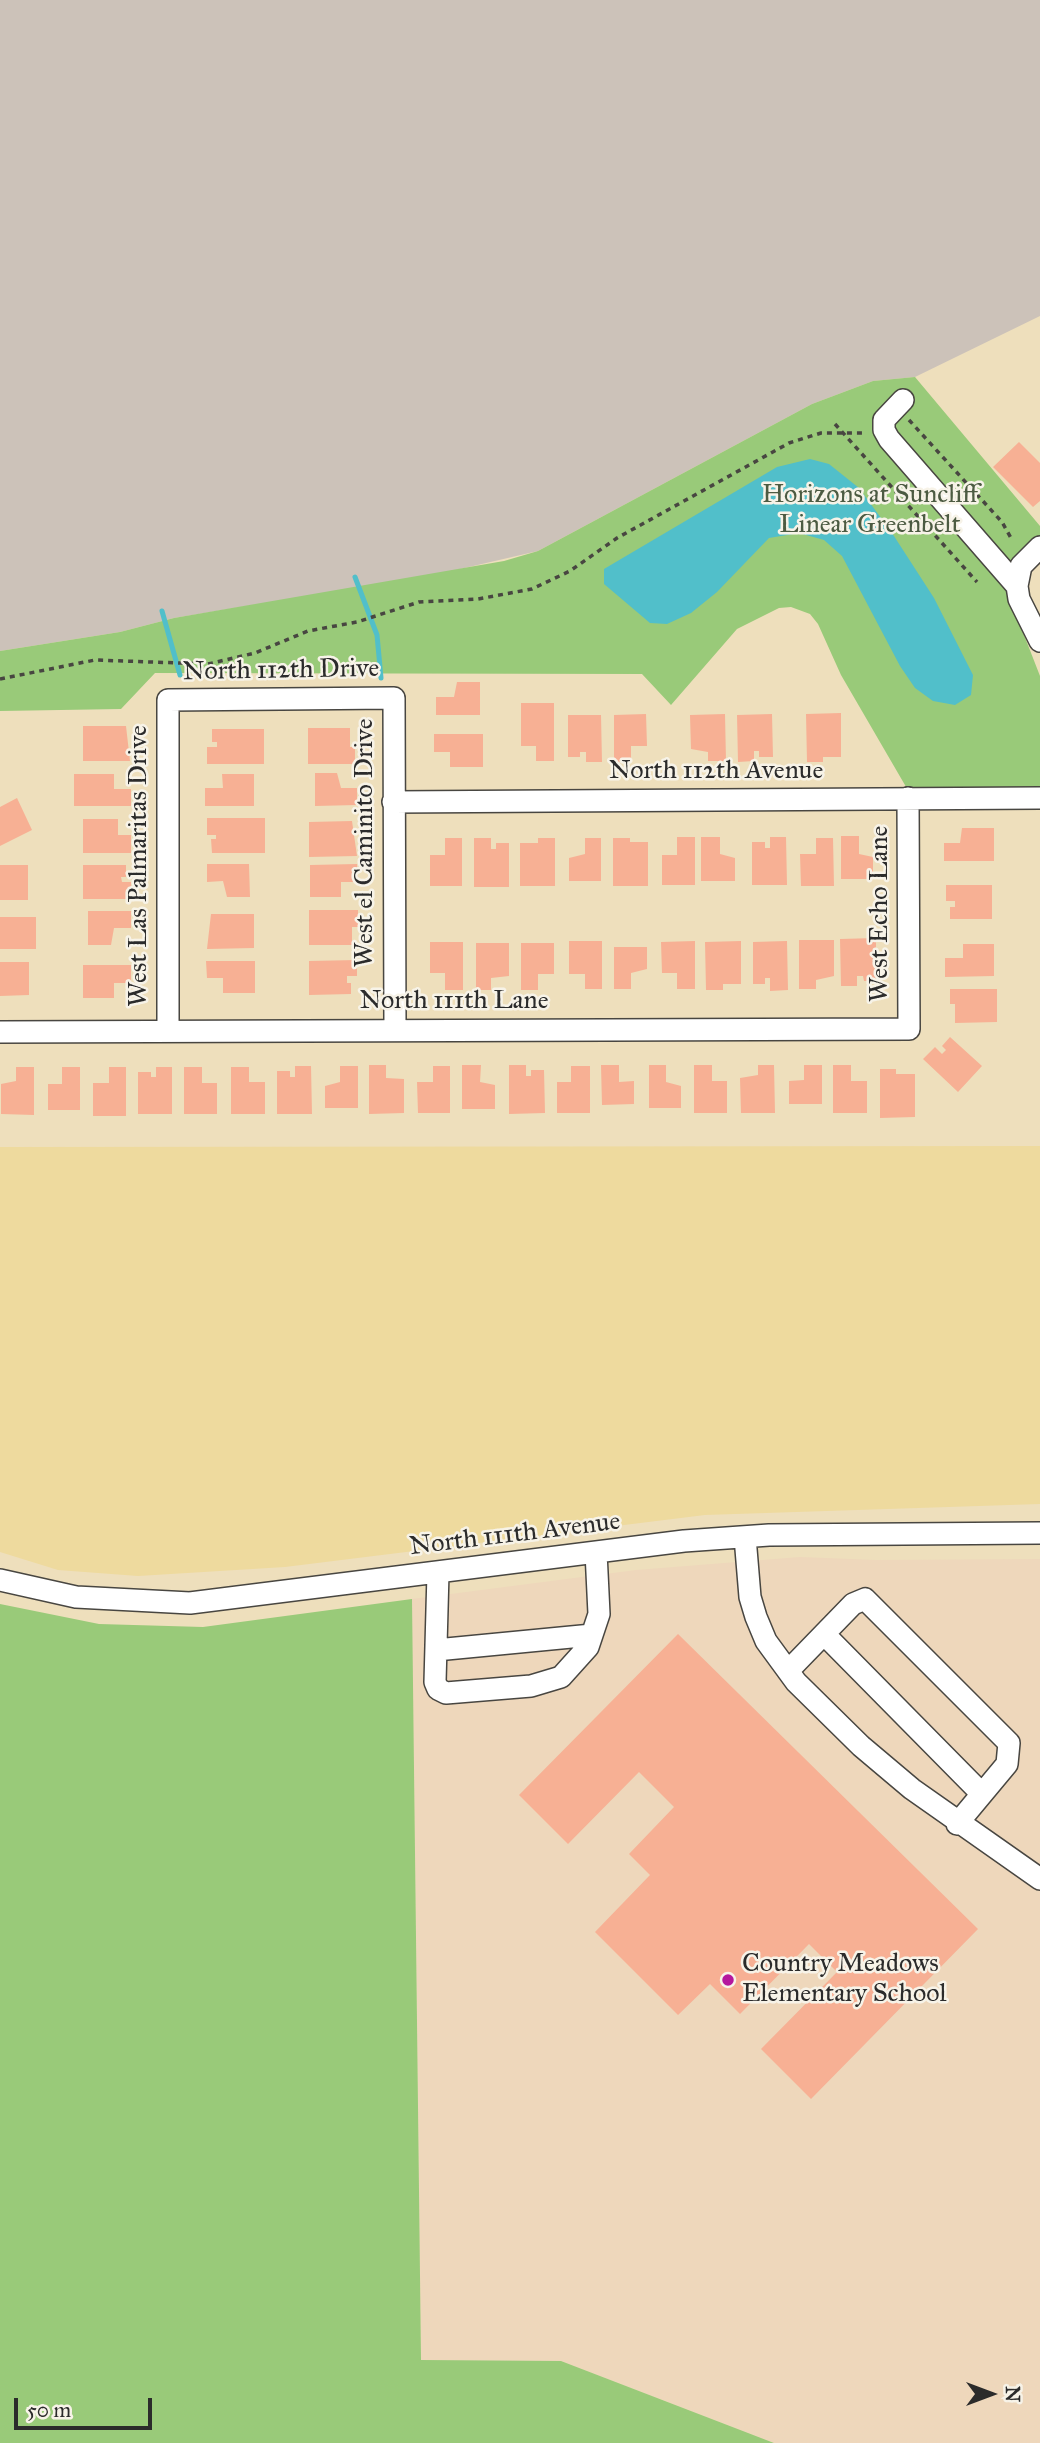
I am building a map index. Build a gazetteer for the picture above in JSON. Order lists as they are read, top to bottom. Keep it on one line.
{"streets":{"street":["North 112th Drive","North 112th Avenue","West el Caminito Drive","West Las Palmaritas Drive","West Echo Lane","North 111th Lane","North 111th Avenue"]},"crossings":[["North 112th Drive","West el Caminito Drive"],["North 112th Drive","West Las Palmaritas Drive"],["North 112th Avenue","West el Caminito Drive"],["North 112th Avenue","West Echo Lane"],["West el Caminito Drive","North 111th Lane"],["West Las Palmaritas Drive","North 111th Lane"],["West Echo Lane","North 111th Lane"]],"parks":["Horizons at Suncliff Linear Greenbelt"],"places":["Country Meadows Elementary School"],"scale_bar":"50 m","north":"right"}
